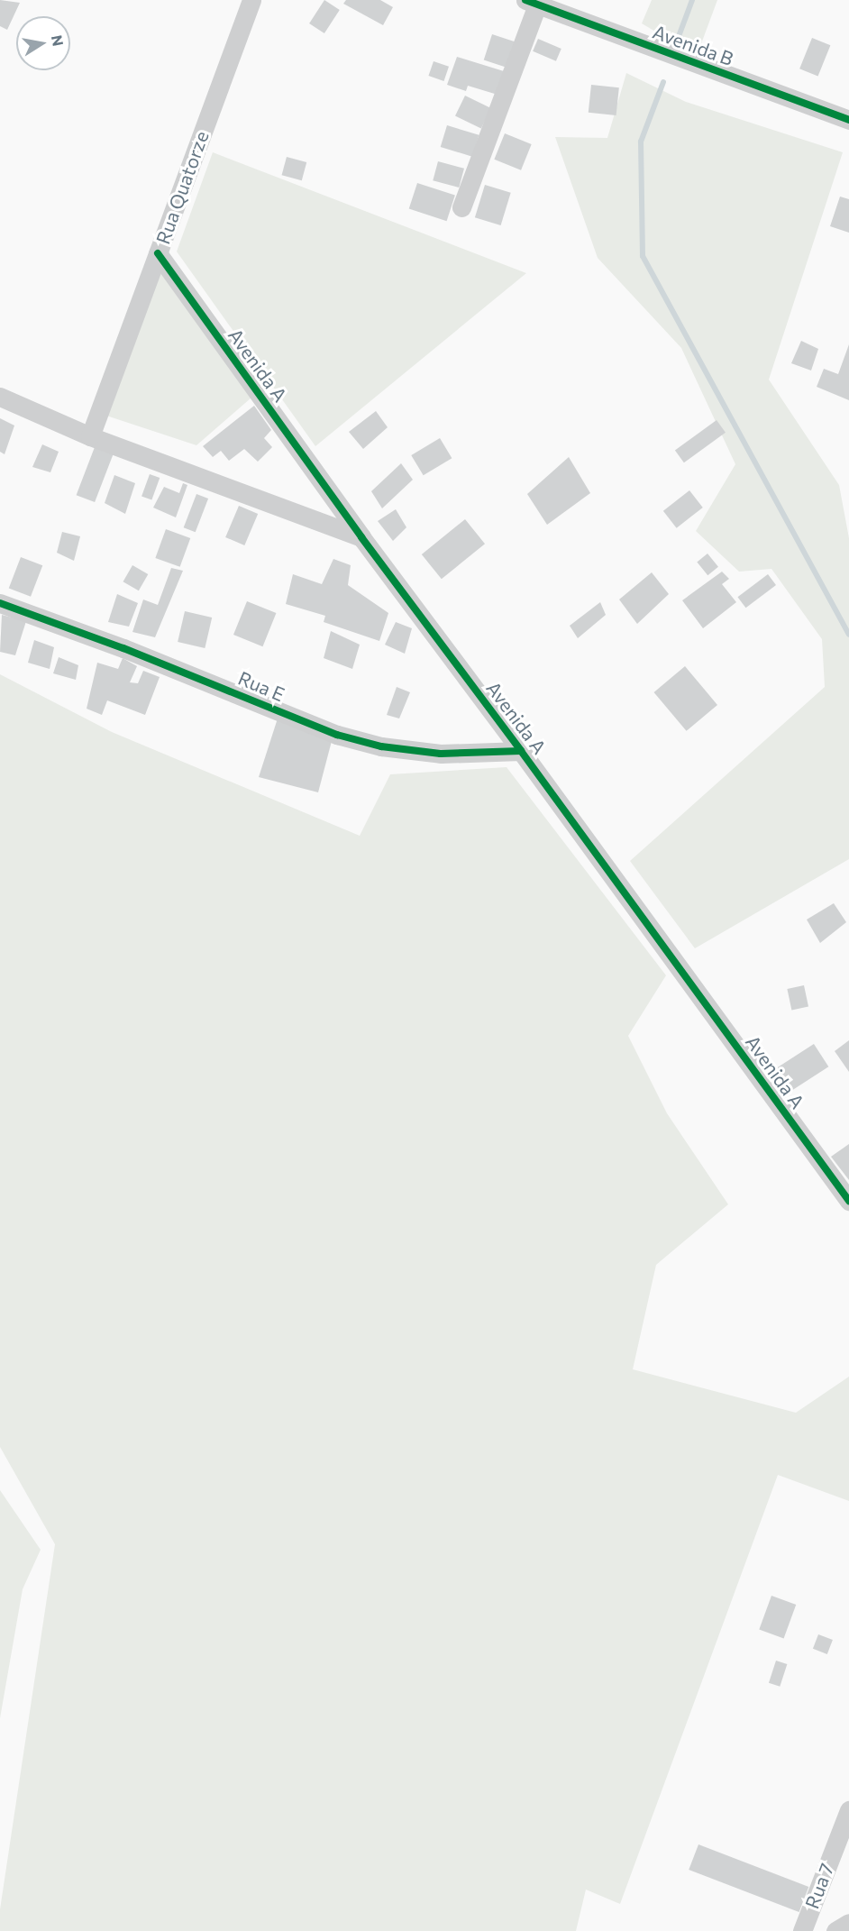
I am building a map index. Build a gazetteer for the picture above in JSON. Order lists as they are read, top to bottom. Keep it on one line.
{"streets":{"street":["Avenida B","Rua Quatorze","Avenida A","Rua E","Rua 7"]},"crossings":[["Rua Quatorze","Avenida A"],["Avenida A","Rua E"]],"north":"right"}
